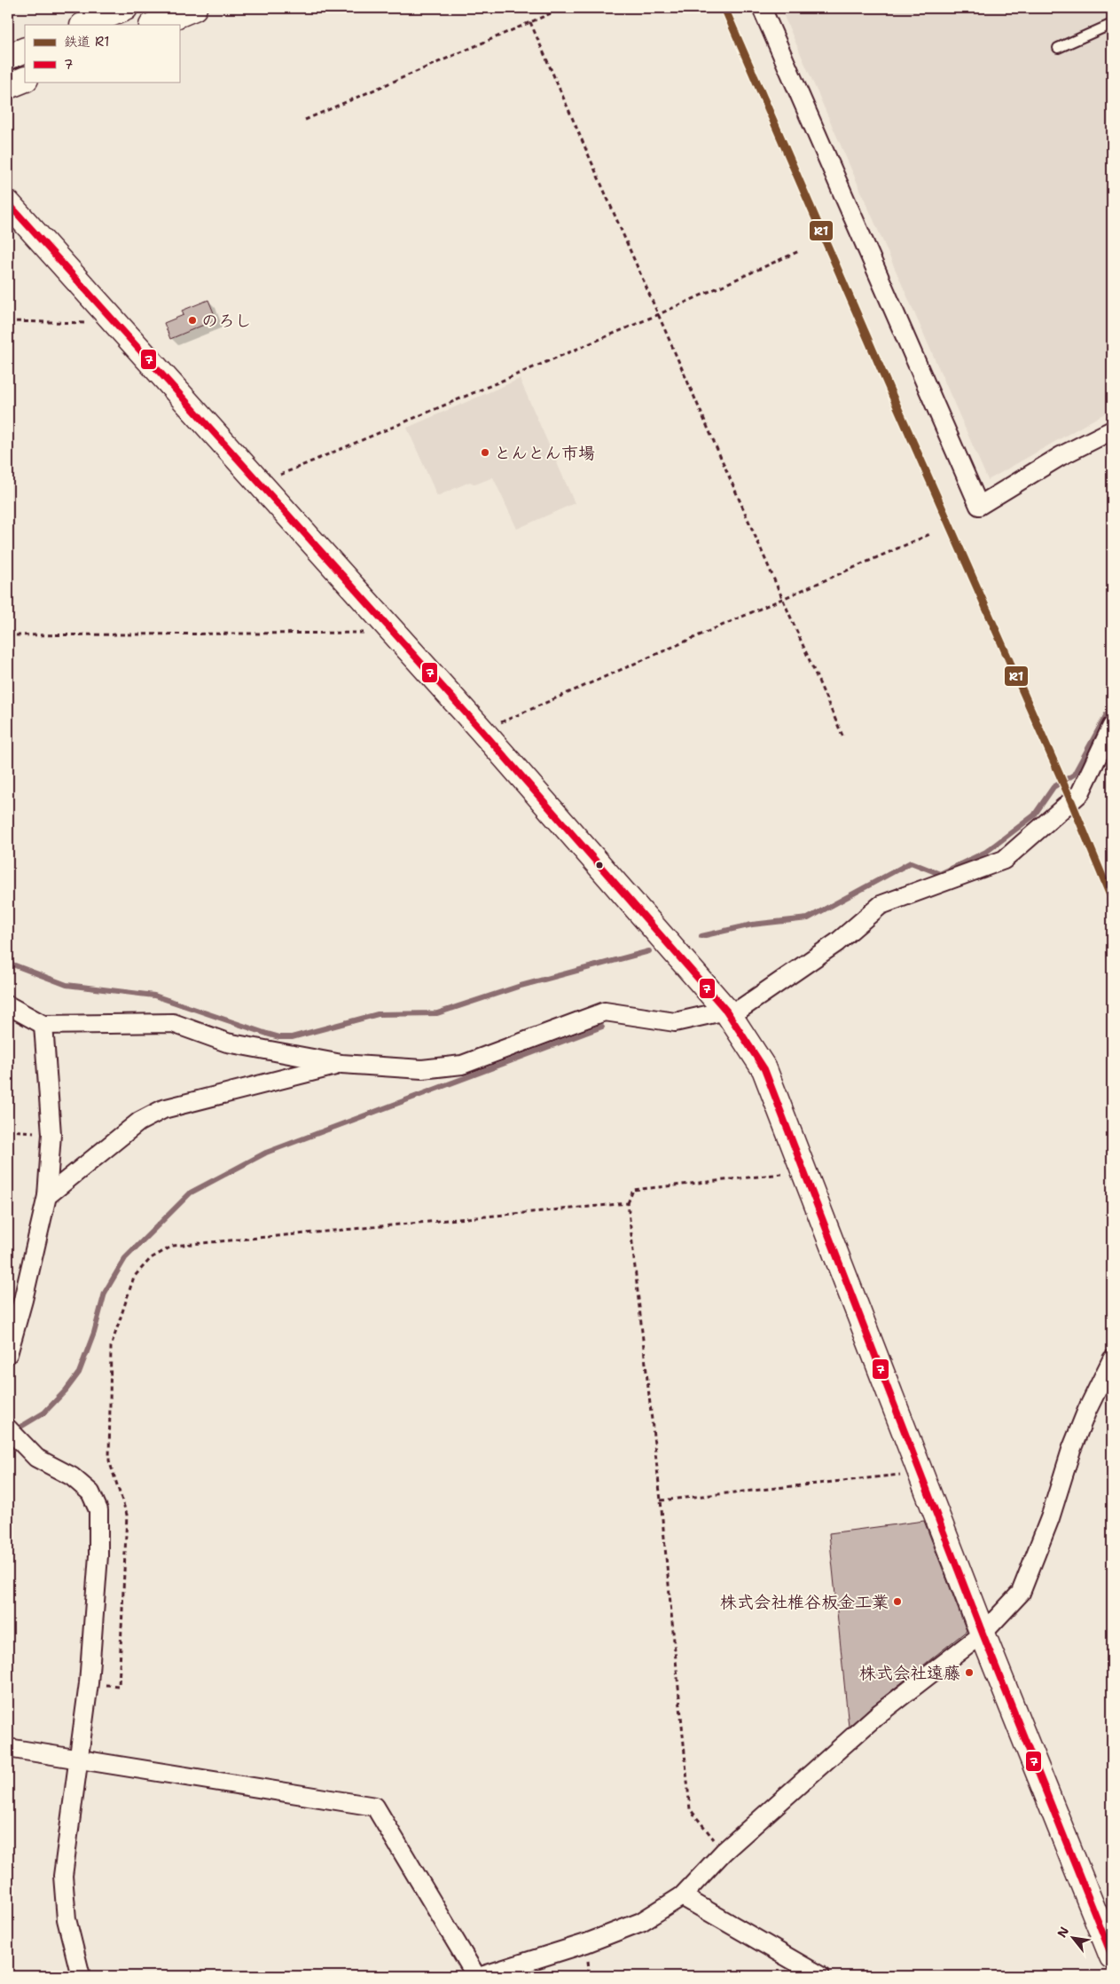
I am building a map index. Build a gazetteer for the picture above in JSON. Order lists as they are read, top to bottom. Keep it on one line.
{"places":["のろし","とんとん市場","株式会社椎谷板金工業","株式会社遠藤"],"lines":["rail line R1","transit line 7"],"legend":["鉄道 R1","7"],"north":"top left"}
